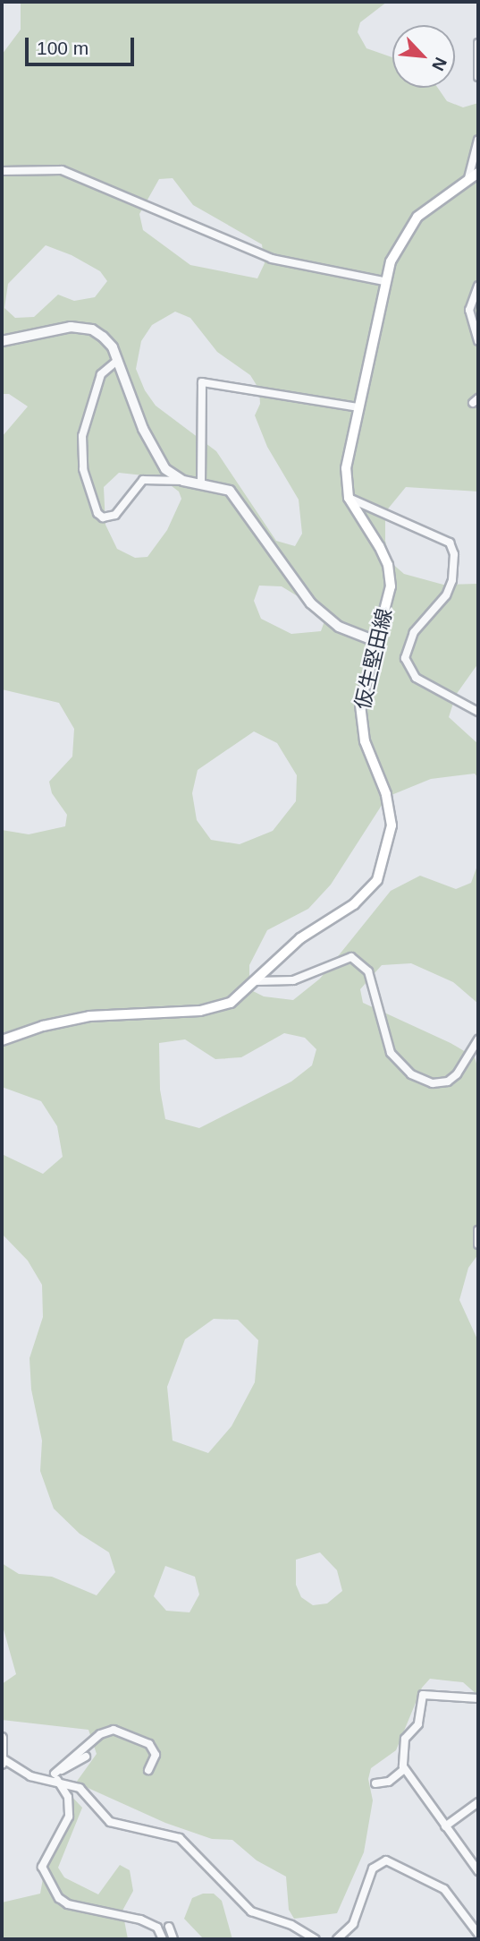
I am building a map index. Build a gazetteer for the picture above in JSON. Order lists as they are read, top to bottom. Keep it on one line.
{"streets":{"main road":["仮生堅田線"]},"scale_bar":"100 m","north":"bottom right"}
